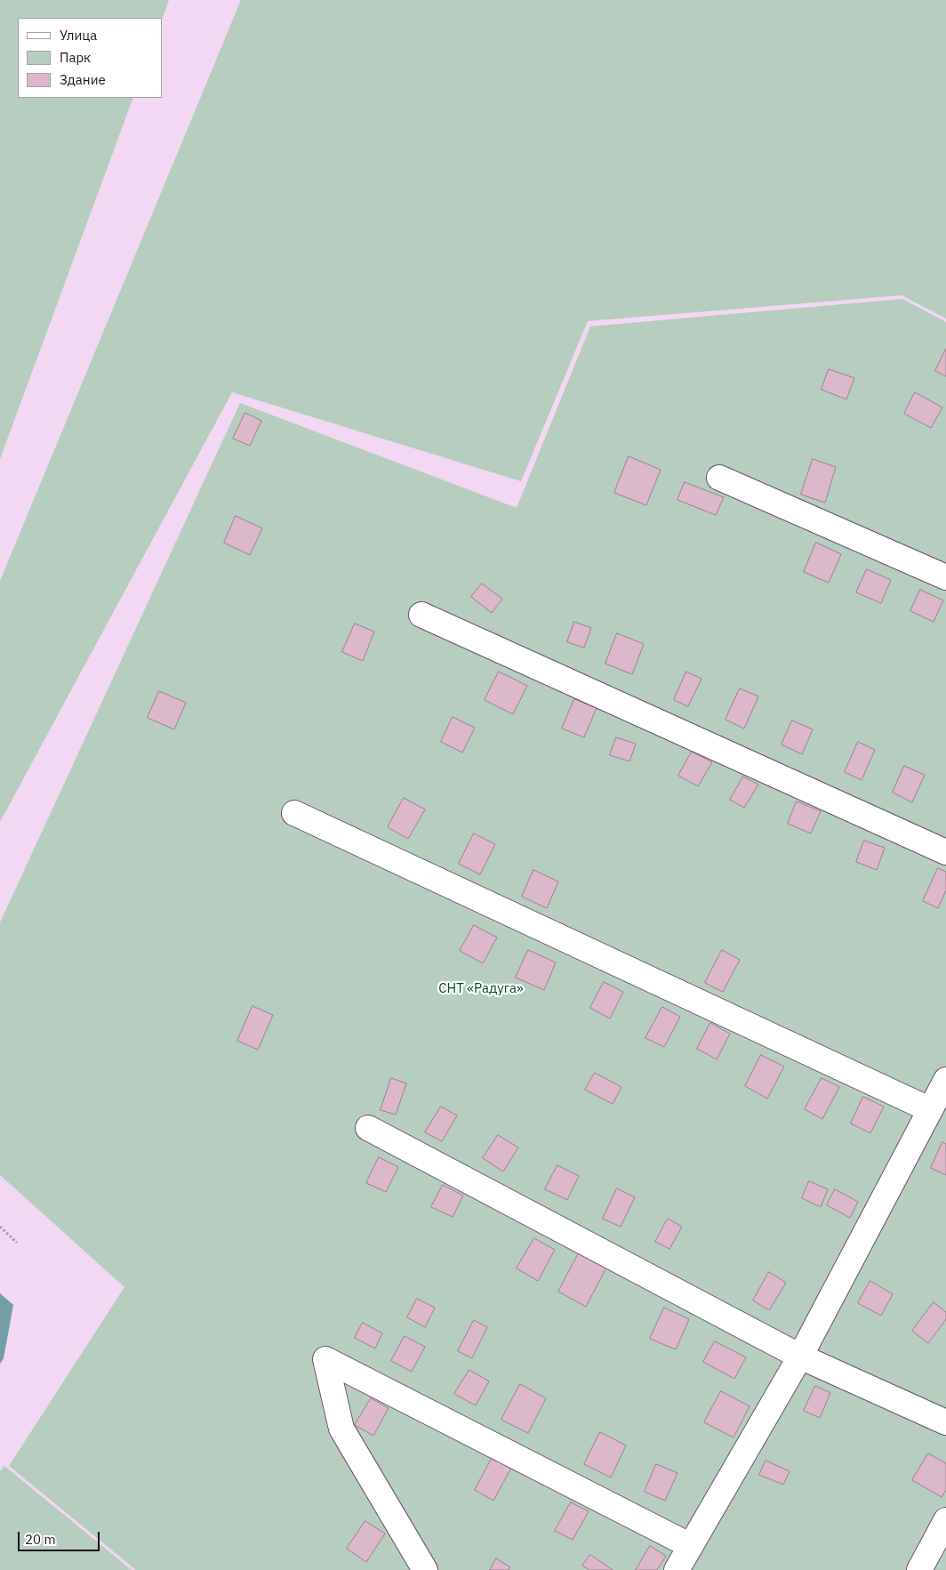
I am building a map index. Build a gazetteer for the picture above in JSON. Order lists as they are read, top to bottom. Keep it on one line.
{"parks":["СНТ «Радуга»"],"legend":["Улица","Парк","Здание"],"scale_bar":"20 m"}
